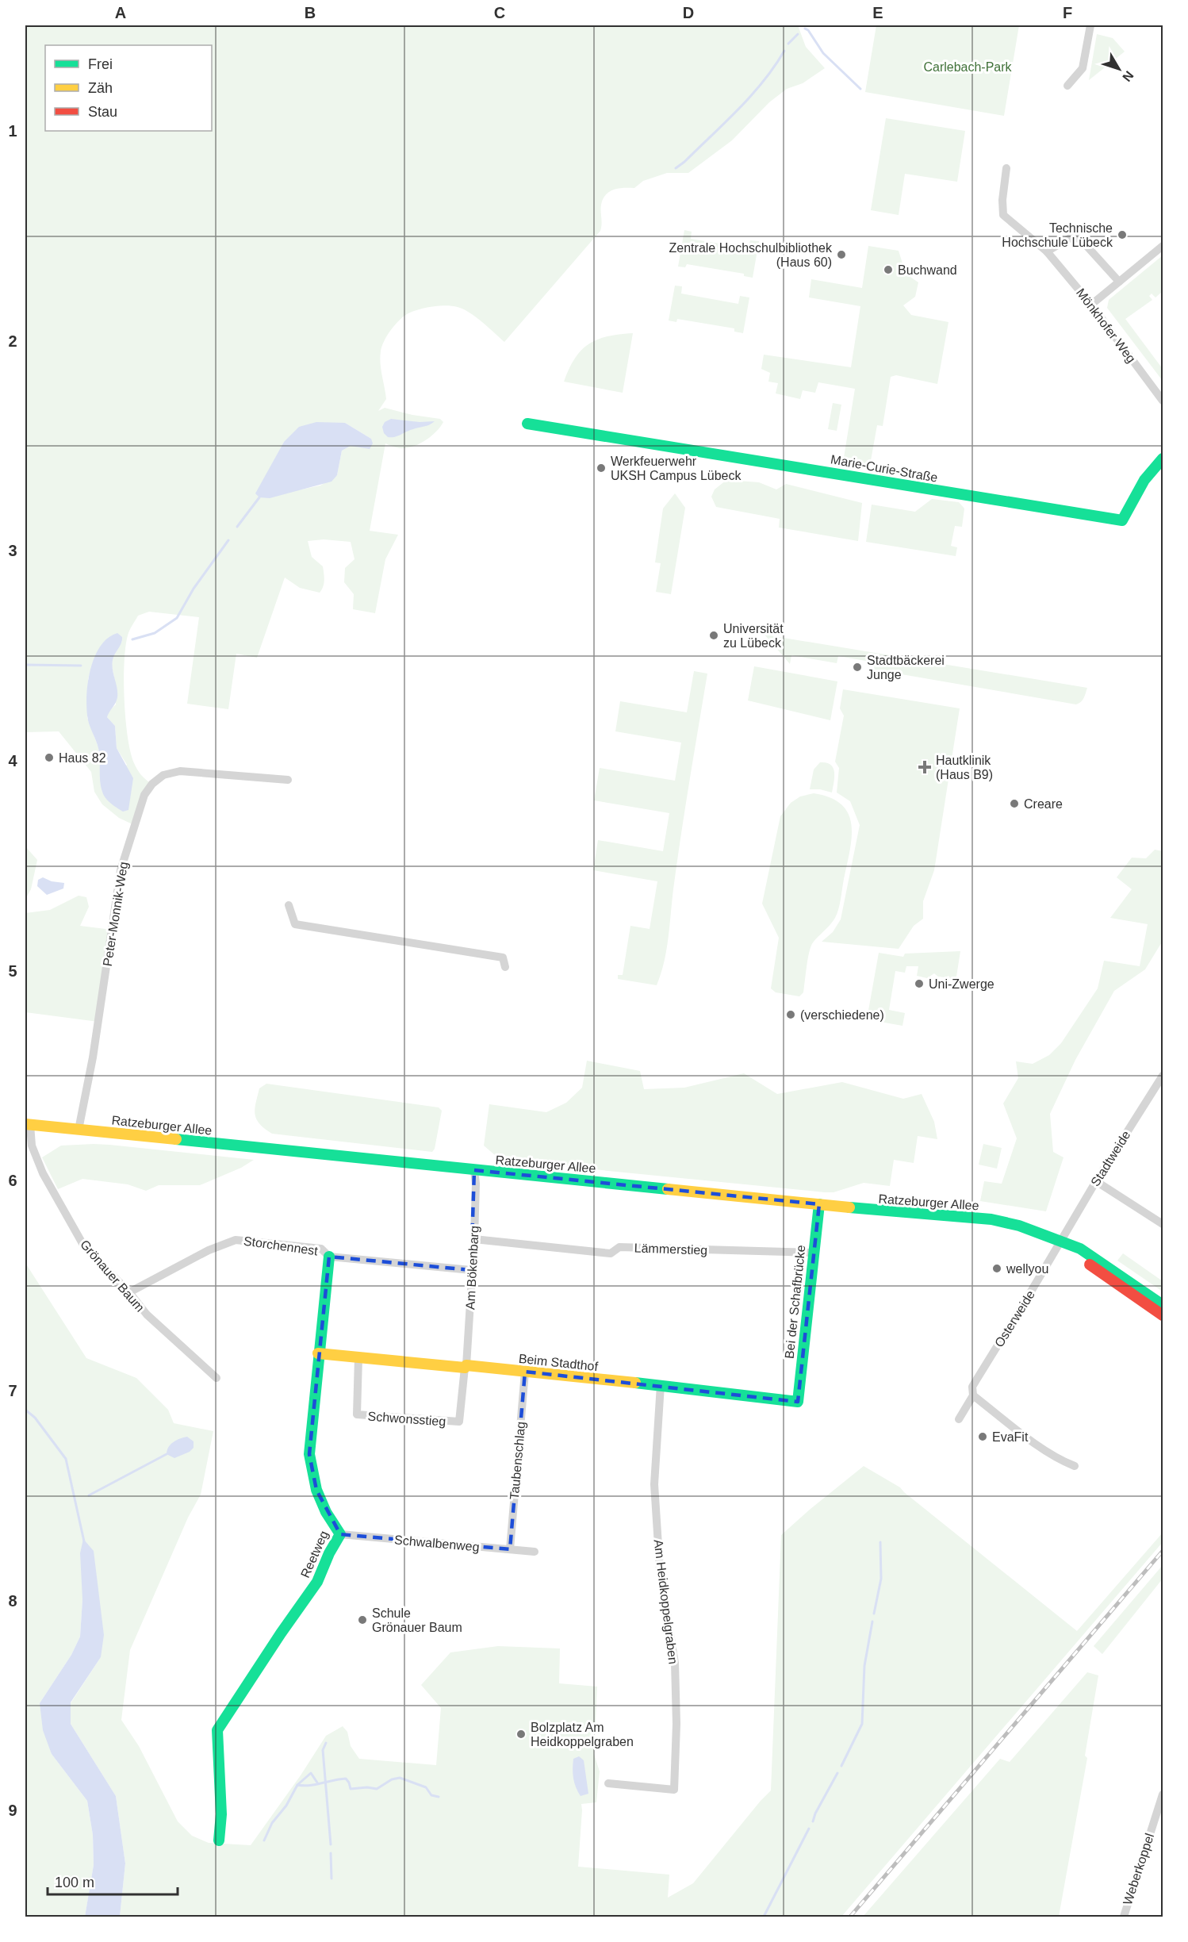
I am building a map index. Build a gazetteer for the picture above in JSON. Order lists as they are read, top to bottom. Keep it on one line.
{"streets":{"street":["Mönkhofer Weg","Marie-Curie-Straße","Peter-Monnik-Weg","Ratzeburger Allee","Stadtweide","Storchennest","Lämmerstieg","Am Bökenbarg","Grönauer Baum","Bei der Schafbrücke","Osterweide","Beim Stadthof","Schwonsstieg","Taubenschlag","Schwalbenweg","Reetweg","Am Heidkoppelgraben","Weberkoppel"]},"crossings":[["Peter-Monnik-Weg","Ratzeburger Allee"],["Ratzeburger Allee","Stadtweide"],["Ratzeburger Allee","Am Bökenbarg"],["Ratzeburger Allee","Grönauer Baum"],["Ratzeburger Allee","Bei der Schafbrücke"],["Ratzeburger Allee","Osterweide"],["Stadtweide","Osterweide"],["Storchennest","Am Bökenbarg"],["Storchennest","Grönauer Baum"],["Storchennest","Reetweg"],["Lämmerstieg","Am Bökenbarg"],["Lämmerstieg","Bei der Schafbrücke"],["Am Bökenbarg","Beim Stadthof"],["Am Bökenbarg","Schwonsstieg"],["Bei der Schafbrücke","Beim Stadthof"],["Beim Stadthof","Schwonsstieg"],["Beim Stadthof","Taubenschlag"],["Beim Stadthof","Reetweg"],["Beim Stadthof","Am Heidkoppelgraben"],["Taubenschlag","Schwalbenweg"],["Schwalbenweg","Reetweg"]],"parks":["Carlebach-Park"],"places":{"other":["Technische Hochschule Lübeck","Zentrale Hochschulbibliothek (Haus 60)","Buchwand","Werkfeuerwehr UKSH Campus Lübeck","Universität zu Lübeck","Stadtbäckerei Junge","Haus 82","Creare","Uni-Zwerge","(verschiedene)","wellyou","EvaFit","Schule Grönauer Baum","Bolzplatz Am Heidkoppelgraben"],"health":["Hautklinik (Haus B9)"]},"legend":["Frei","Zäh","Stau"],"scale_bar":"100 m","north":"bottom right","grid":{"columns":["A","B","C","D","E","F"],"rows":["1","2","3","4","5","6","7","8","9"]}}
